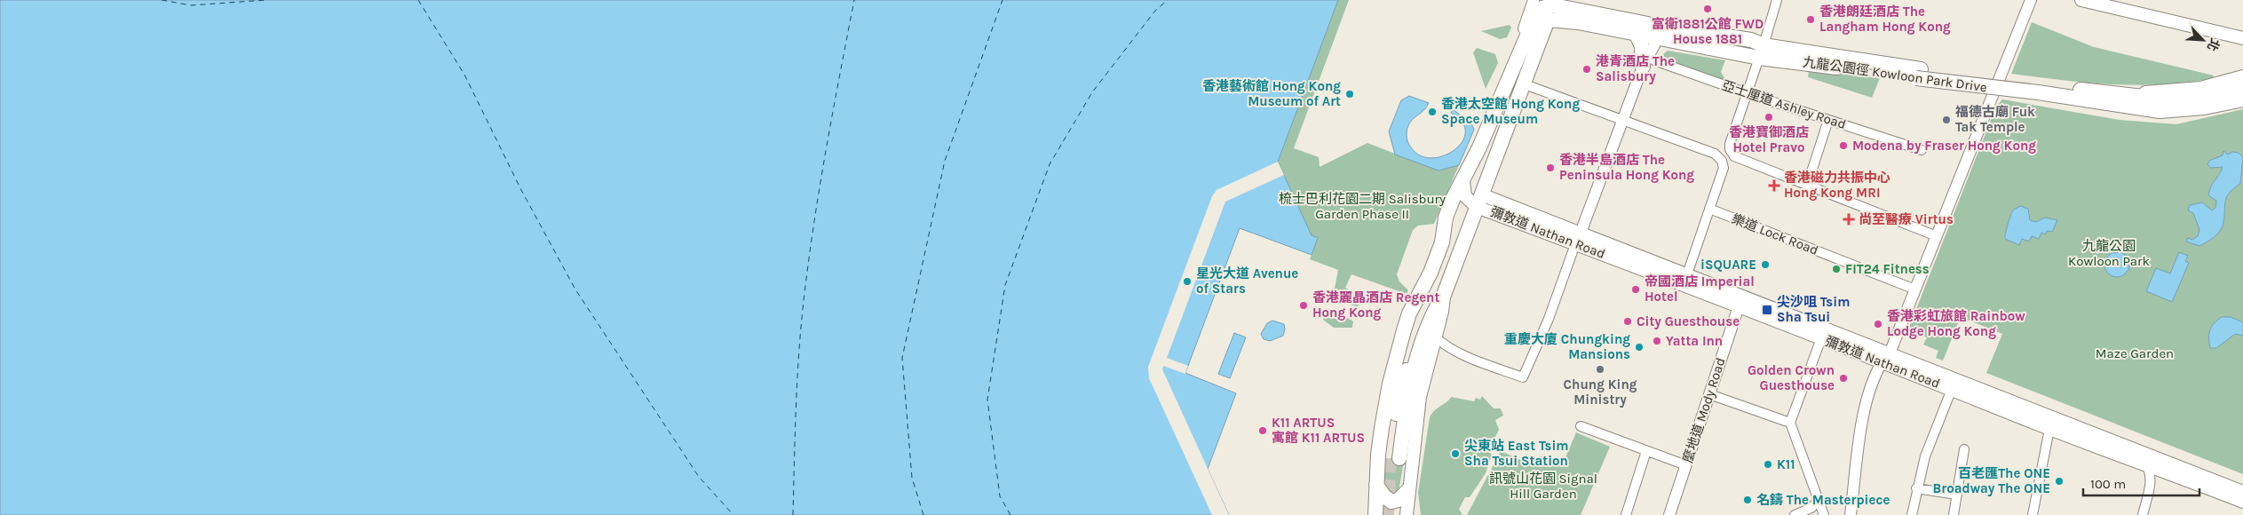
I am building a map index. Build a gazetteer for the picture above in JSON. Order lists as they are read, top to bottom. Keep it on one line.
{"streets":{"main road":["九龍公園徑 Kowloon Park Drive","彌敦道 Nathan Road"],"street":["亞士厘道 Ashley Road","樂道 Lock Road","麼地道 Mody Road"]},"crossings":[["彌敦道 Nathan Road","麼地道 Mody Road"]],"parks":["梳士巴利花園二期 Salisbury Garden Phase II","九龍公園 Kowloon Park","Maze Garden","訊號山花園 Signal Hill Garden"],"places":{"other":["富衛1881公館 FWD House 1881","香港朗廷酒店 The Langham Hong Kong","港青酒店 The Salisbury","香港藝術館 Hong Kong Museum of Art","香港太空館 Hong Kong Space Museum","香港寶御酒店 Hotel Pravo","福德古廟 Fuk Tak Temple","Modena by Fraser Hong Kong","香港半島酒店 The Peninsula Hong Kong","iSQUARE","FIT24 Fitness","星光大道 Avenue of Stars","帝國酒店 Imperial Hotel","香港麗晶酒店 Regent Hong Kong","City Guesthouse","香港彩虹旅館 Rainbow Lodge Hong Kong","Yatta Inn","重慶大廈 Chungking Mansions","Chung King Ministry","Golden Crown Guesthouse","K11 ARTUS 寓館 K11 ARTUS","尖東站 East Tsim Sha Tsui Station","K11","百老匯The ONE Broadway The ONE","名鑄 The Masterpiece"],"health":["香港磁力共振中心 Hong Kong MRI","尚至醫療 Virtus"],"transit":["尖沙咀 Tsim Sha Tsui"]},"scale_bar":"100 m","north":"bottom right"}
